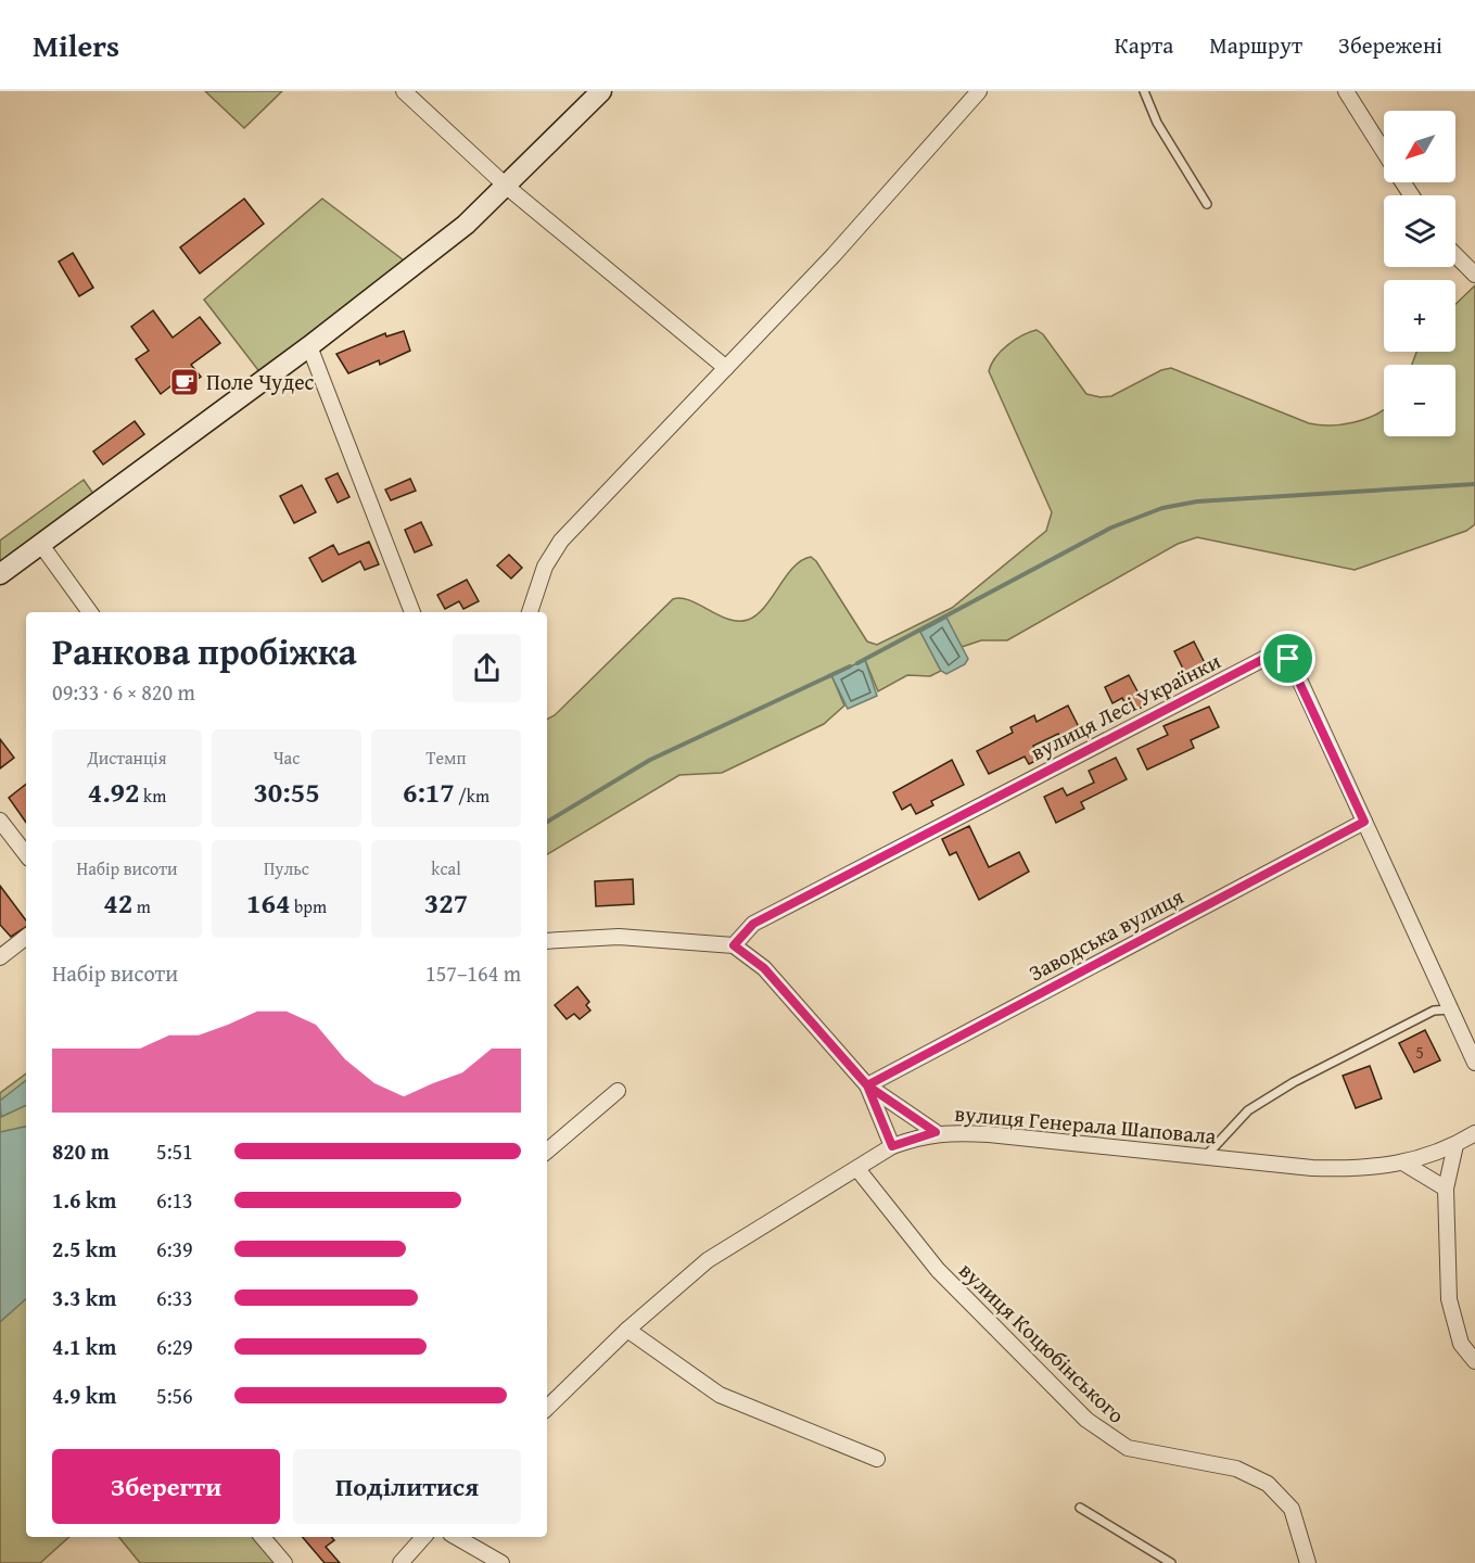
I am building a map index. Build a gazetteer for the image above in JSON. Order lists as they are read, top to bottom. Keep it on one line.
{"streets":{"street":["вулиця Лесі Українки","Заводська вулиця","вулиця Генерала Шаповала","вулиця Коцюбінського"]},"crossings":[["вулиця Лесі Українки","Заводська вулиця"],["вулиця Генерала Шаповала","вулиця Коцюбінського"]],"places":{"cafe":["Поле Чудес"]},"house_numbers":["5"],"north":"bottom left","page":{"header":"Milers","nav":["Карта","Маршрут","Збережені"],"map_buttons":["+","−"],"heading":["Ранкова пробіжка","09:33 · 6 × 820 m"],"stats":[["Дистанція","4.92 km"],["Час","30:55"],["Темп","6:17 /km"],["Набір висоти","42 m"],["Пульс","164 bpm"],["kcal","327"]],"chart":["Набір висоти","157–164 m"],"list":[{"name":"820 m","note":"5:51"},{"name":"1.6 km","note":"6:13"},{"name":"2.5 km","note":"6:39"},{"name":"3.3 km","note":"6:33"},{"name":"4.1 km","note":"6:29"},{"name":"4.9 km","note":"5:56"}],"buttons":["Зберегти","Поділитися"]}}
